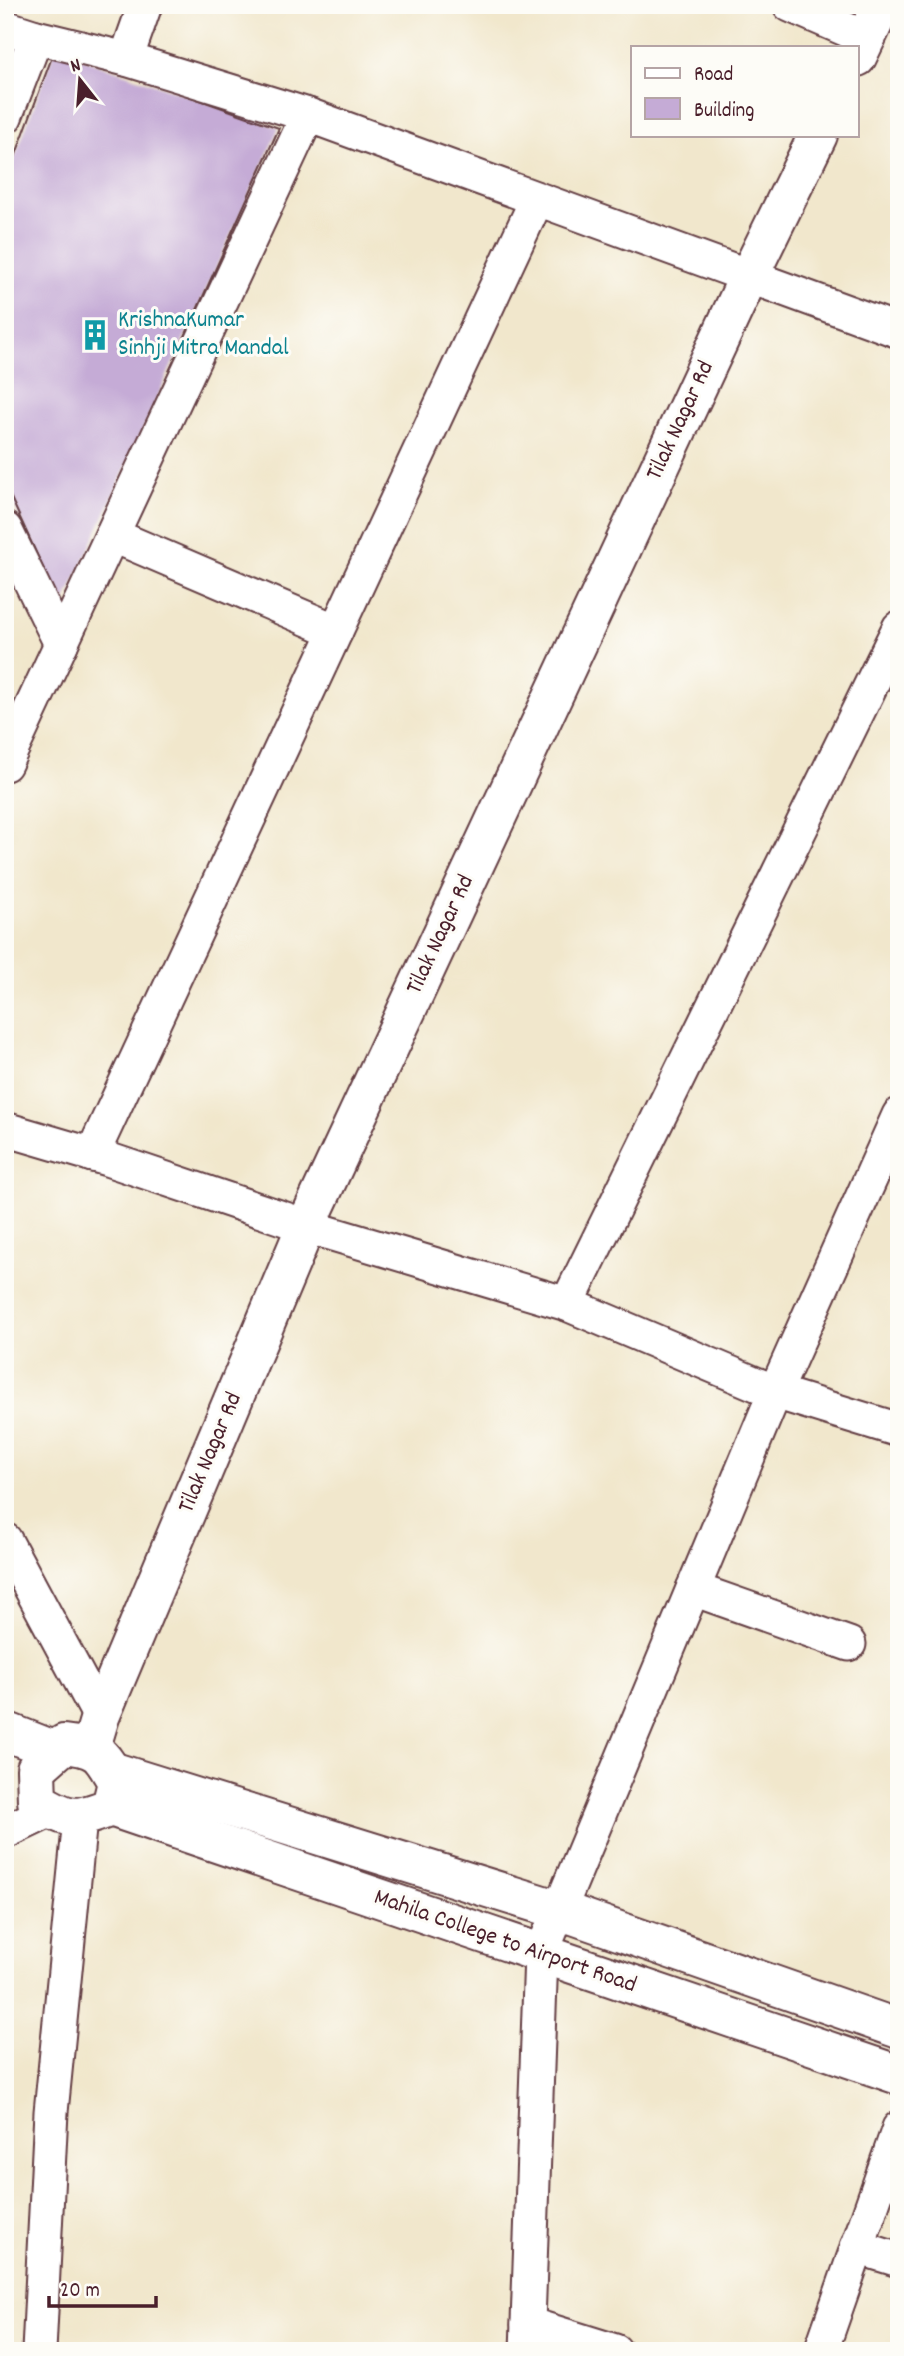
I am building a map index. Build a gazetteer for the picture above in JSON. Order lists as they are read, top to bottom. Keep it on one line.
{"streets":{"street":["Tilak Nagar Rd","Mahila College to Airport Road"]},"crossings":[["Tilak Nagar Rd","Mahila College to Airport Road"]],"places":{"building":["KrishnaKumar Sinhji Mitra Mandal"]},"legend":["Road","Building"],"scale_bar":"20 m","north":"top"}
